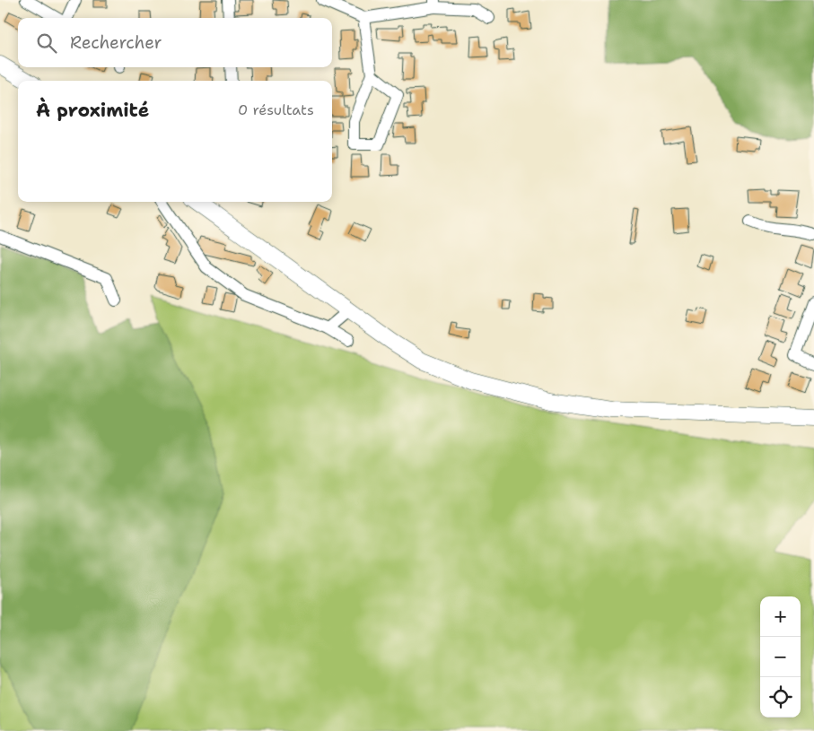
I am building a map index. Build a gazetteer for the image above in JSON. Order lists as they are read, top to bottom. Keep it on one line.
{"page":{"search":"Rechercher","heading":["À proximité","0 résultats"],"map_buttons":["+","−"]}}
